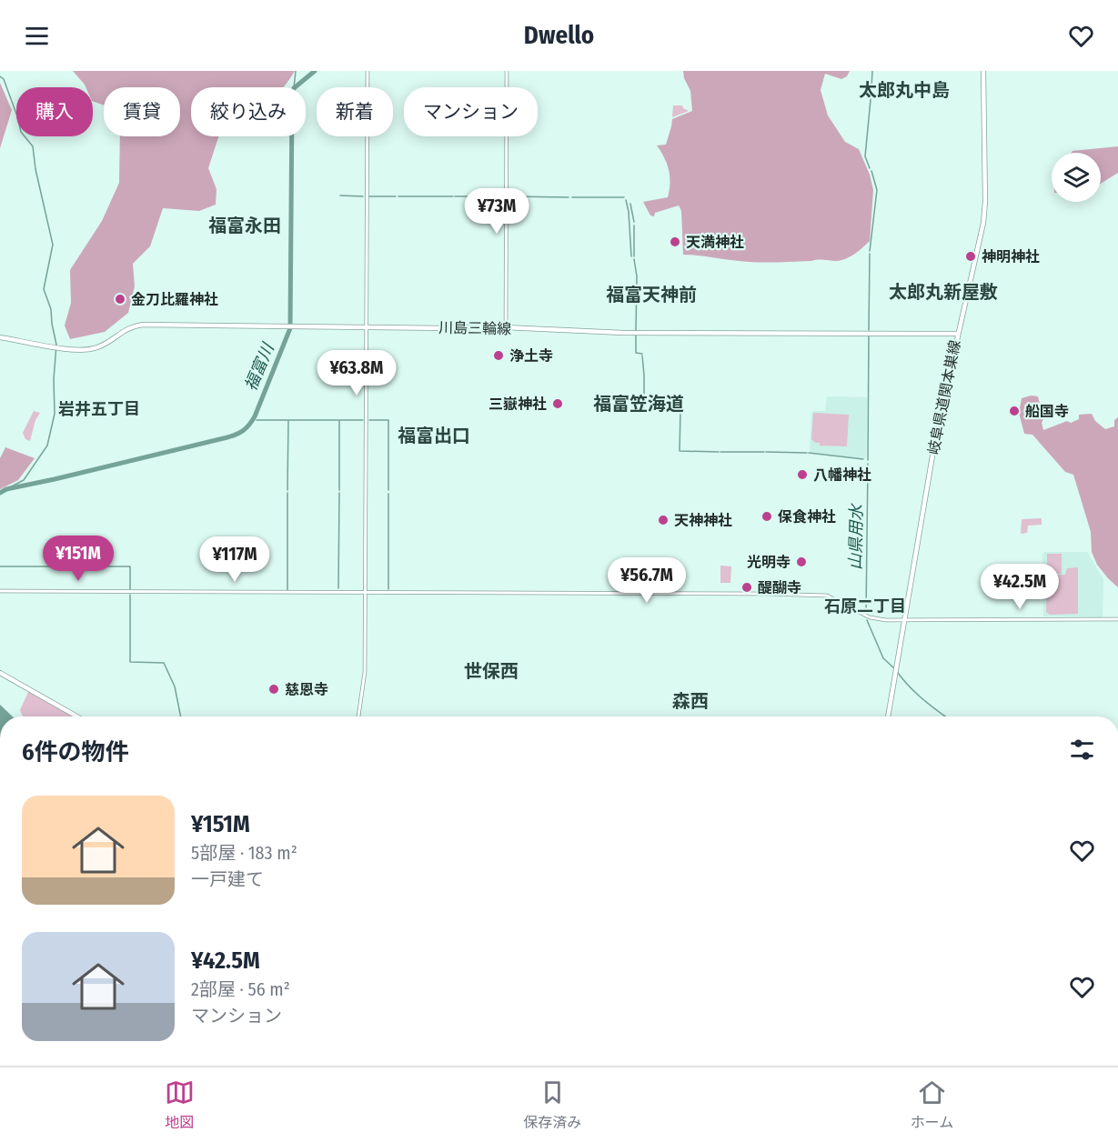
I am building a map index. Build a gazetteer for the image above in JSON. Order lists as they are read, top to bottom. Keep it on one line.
{"streets":{"main road":["川島三輪線","岐阜県道関本巣線"]},"crossings":[["川島三輪線","岐阜県道関本巣線"]],"districts":["太郎丸中島","福富永田","太郎丸新屋敷","福富天神前","福富笠海道","岩井五丁目","福富出口","石原二丁目","世保西","森西"],"water":["福富川","山県用水"],"places":["天満神社","神明神社","金刀比羅神社","浄土寺","三嶽神社","船国寺","八幡神社","保食神社","天神神社","光明寺","醍醐寺","慈恩寺"],"page":{"header":"Dwello","chip":["購入","賃貸","絞り込み","新着","マンション"],"price":["¥73M","¥63.8M","¥151M","¥117M","¥56.7M","¥42.5M"],"heading":"6件の物件","list":[{"name":"¥151M","note":"5部屋 · 183 m² · 一戸建て"},{"name":"¥42.5M","note":"2部屋 · 56 m² · マンション"}],"tabs":["地図","保存済み","ホーム"]}}
